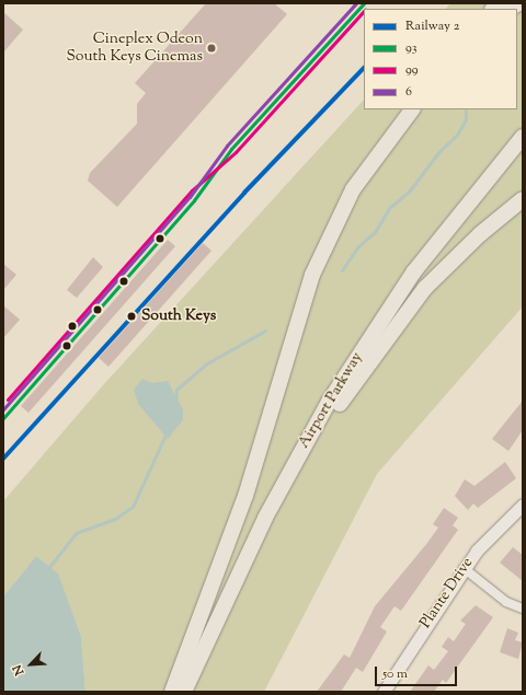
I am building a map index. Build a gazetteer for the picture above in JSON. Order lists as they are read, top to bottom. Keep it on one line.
{"streets":{"highway":["Airport Parkway"],"street":["Plante Drive"]},"places":["Cineplex Odeon South Keys Cinemas","South Keys"],"lines":["transit line 93","transit line 6","transit line 99","rail line 2"],"legend":["Railway 2","93","99","6"],"scale_bar":"50 m","north":"bottom left"}
